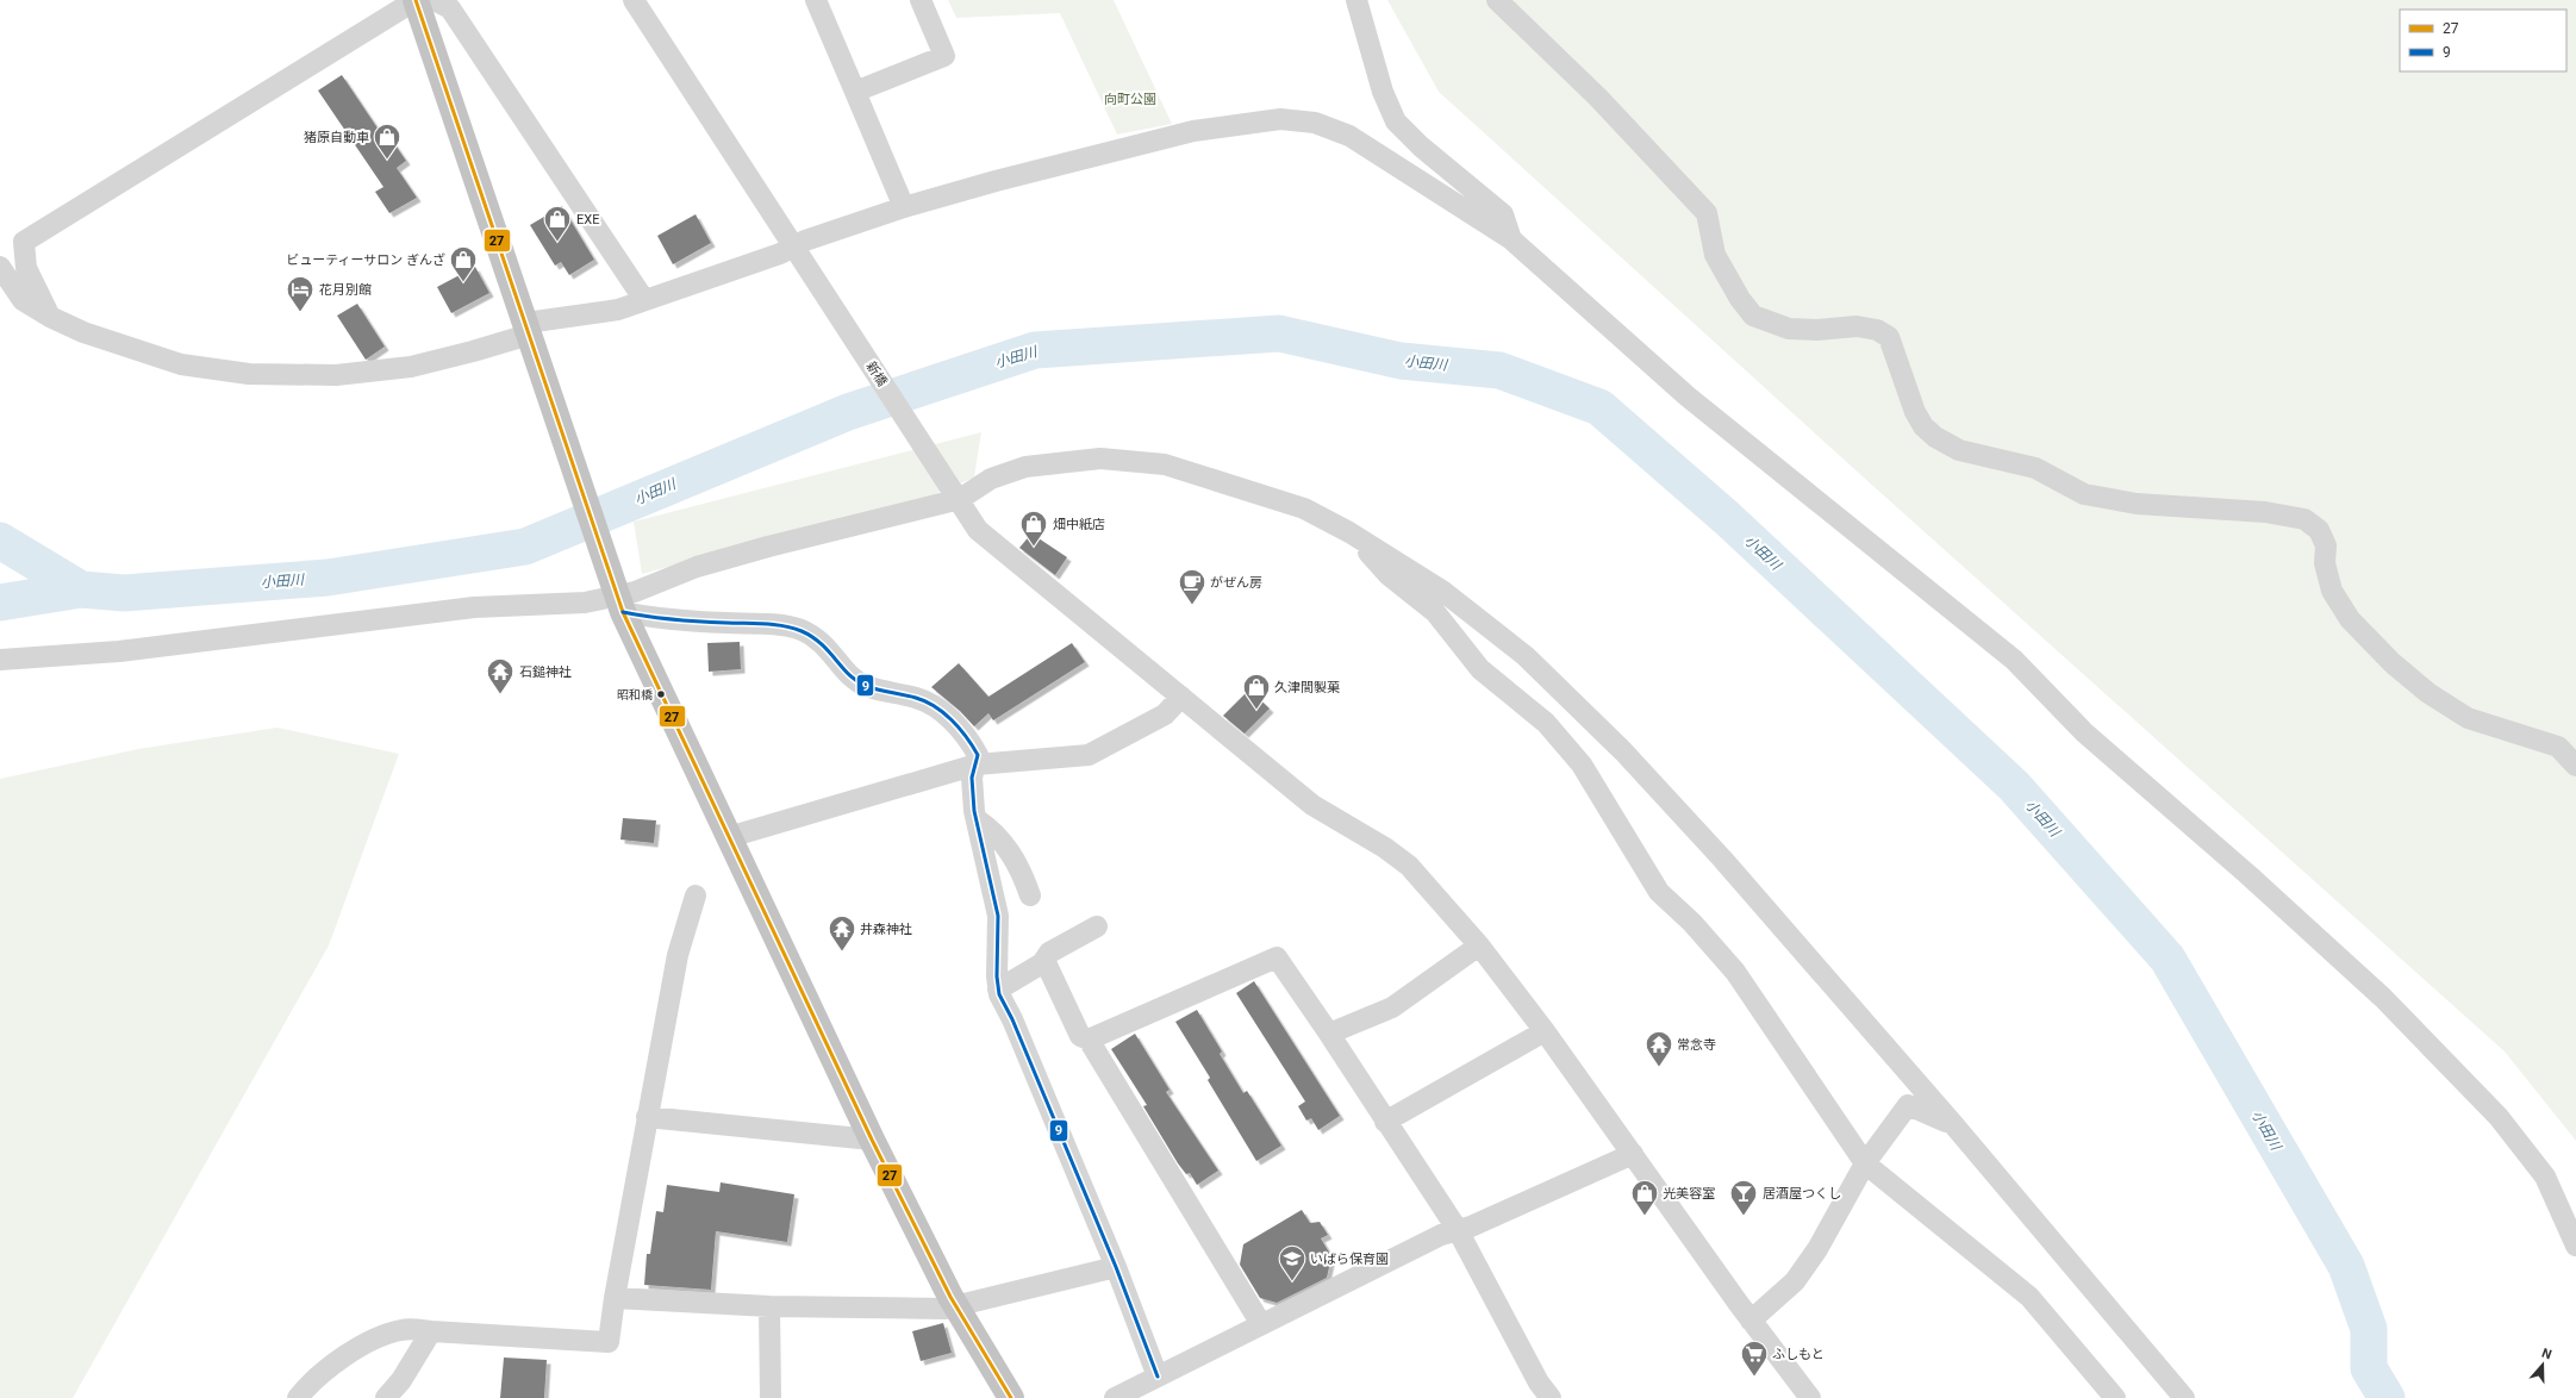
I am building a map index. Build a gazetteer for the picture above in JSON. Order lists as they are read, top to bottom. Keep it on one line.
{"streets":{"street":["新橋"]},"water":["小田川"],"parks":["向町公園"],"places":{"shop":["猪原自動車","EXE","ビューティーサロン ぎんざ","畑中紙店","久津間製菓","光美容室"],"hotel":["花月別館"],"cafe":["がぜん房"],"other":["昭和橋"],"temple":["石鎚神社","井森神社","常念寺"],"bar":["居酒屋つくし"],"school or university":["いばら保育園"],"supermarket":["ふしもと"]},"lines":["transit line 27","transit line 9"],"legend":["27","9"],"north":"top"}
